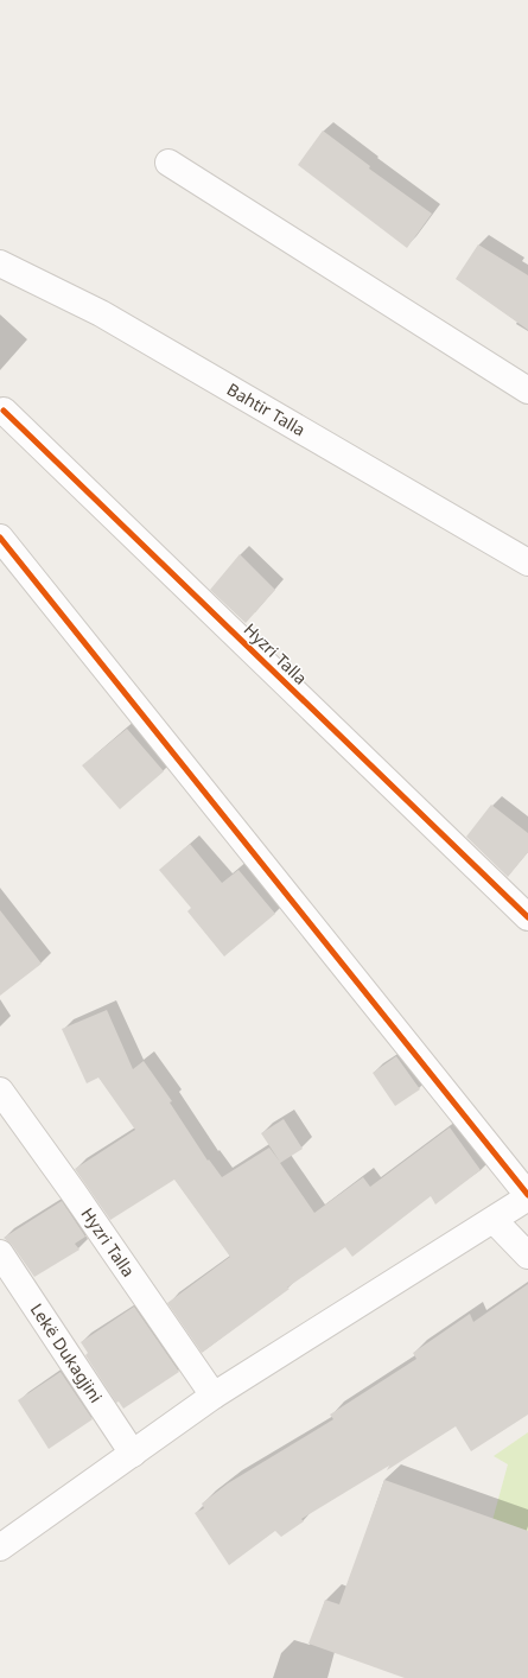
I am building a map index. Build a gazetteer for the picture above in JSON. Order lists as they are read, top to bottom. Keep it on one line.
{"streets":{"street":["Bahtir Talla","Hyzri Talla","Lekë Dukagjini"]}}
